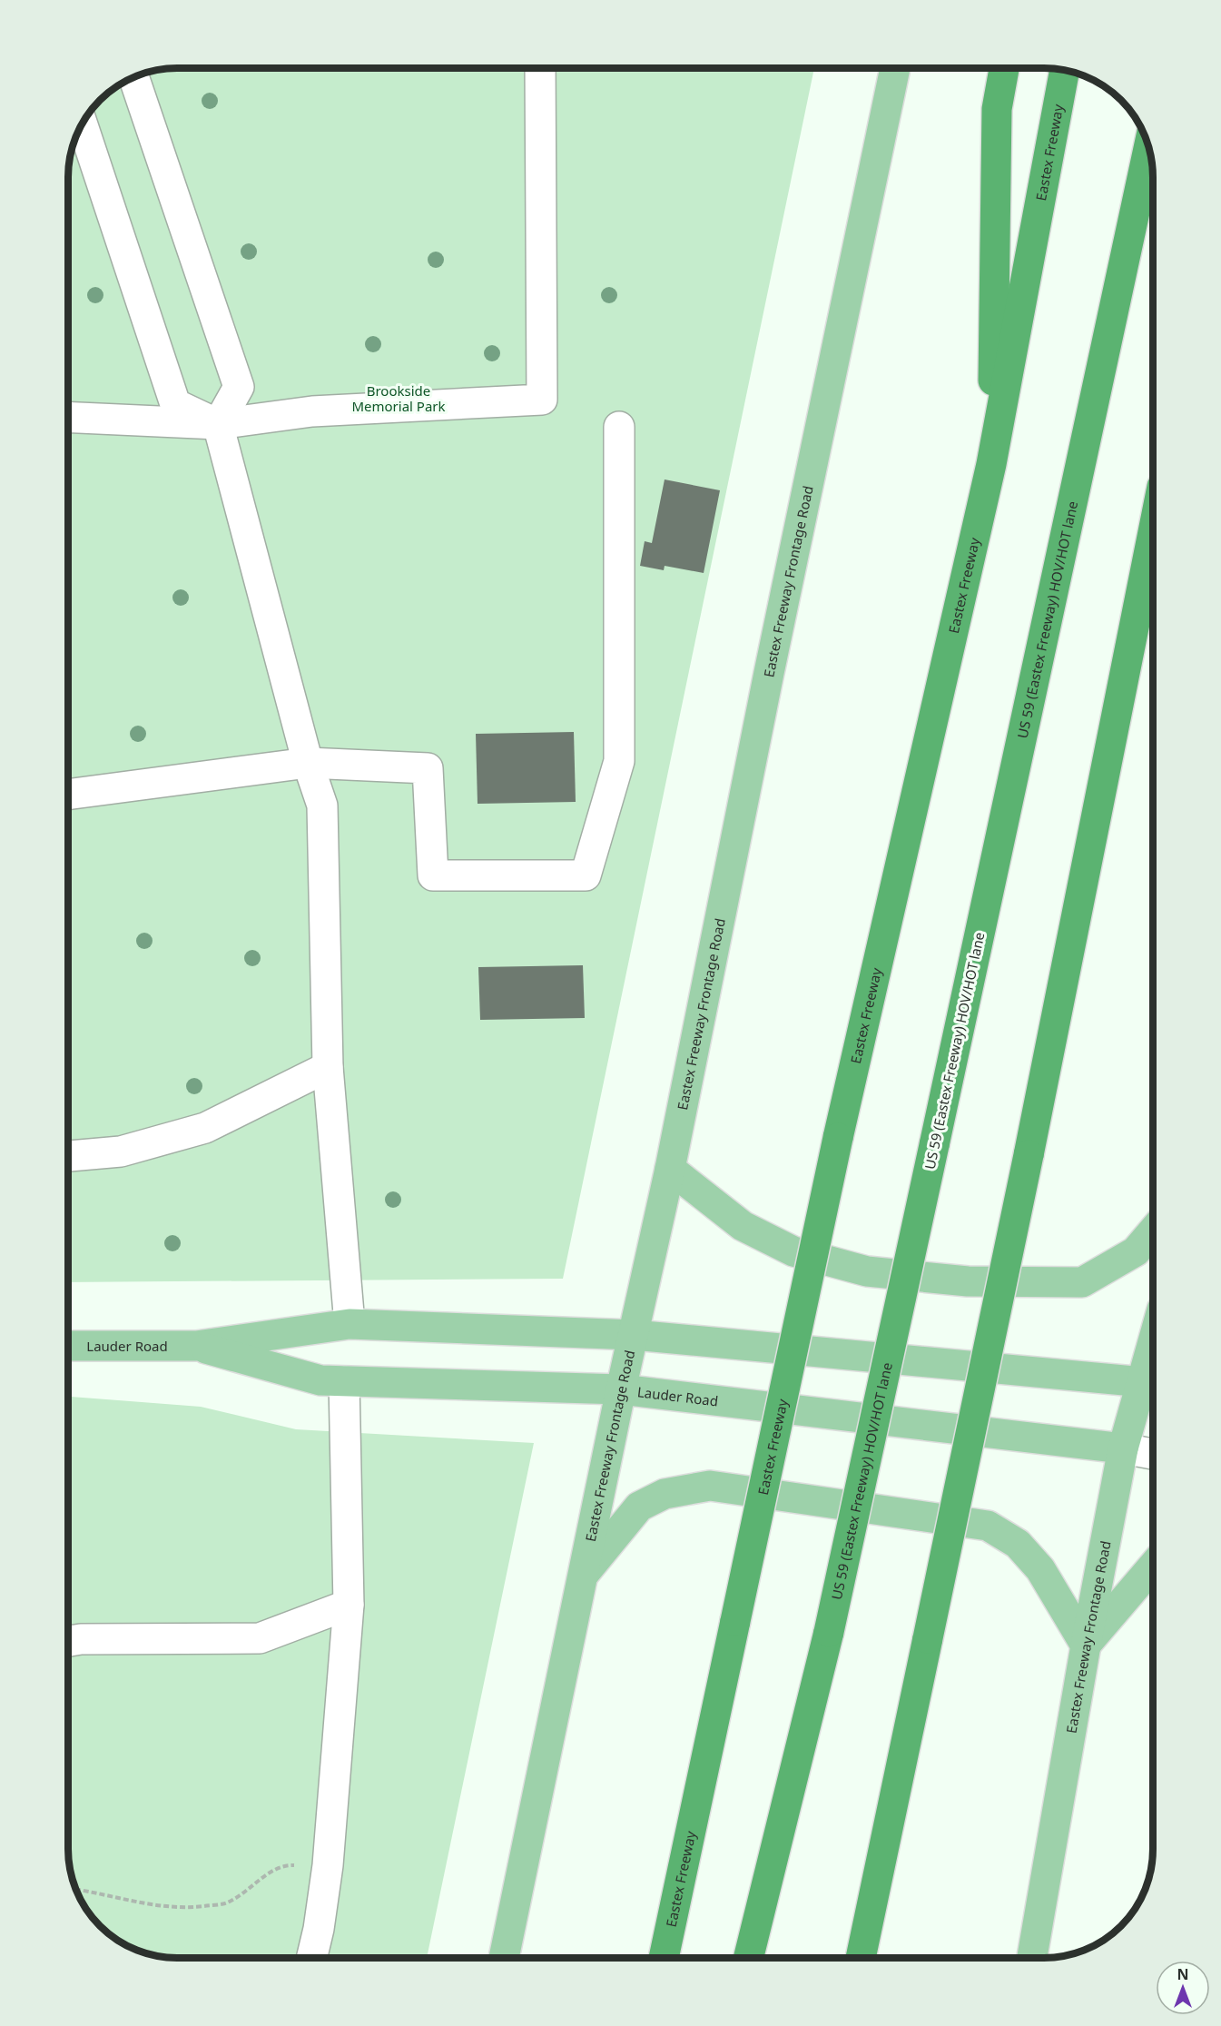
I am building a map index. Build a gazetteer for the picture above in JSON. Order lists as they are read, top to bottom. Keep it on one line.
{"streets":{"highway":["Eastex Freeway","US 59 (Eastex Freeway) HOV/HOT lane"],"main road":["Eastex Freeway Frontage Road","Lauder Road"]},"crossings":[["Eastex Freeway Frontage Road","Lauder Road"]],"parks":["Brookside Memorial Park"],"north":"top"}
